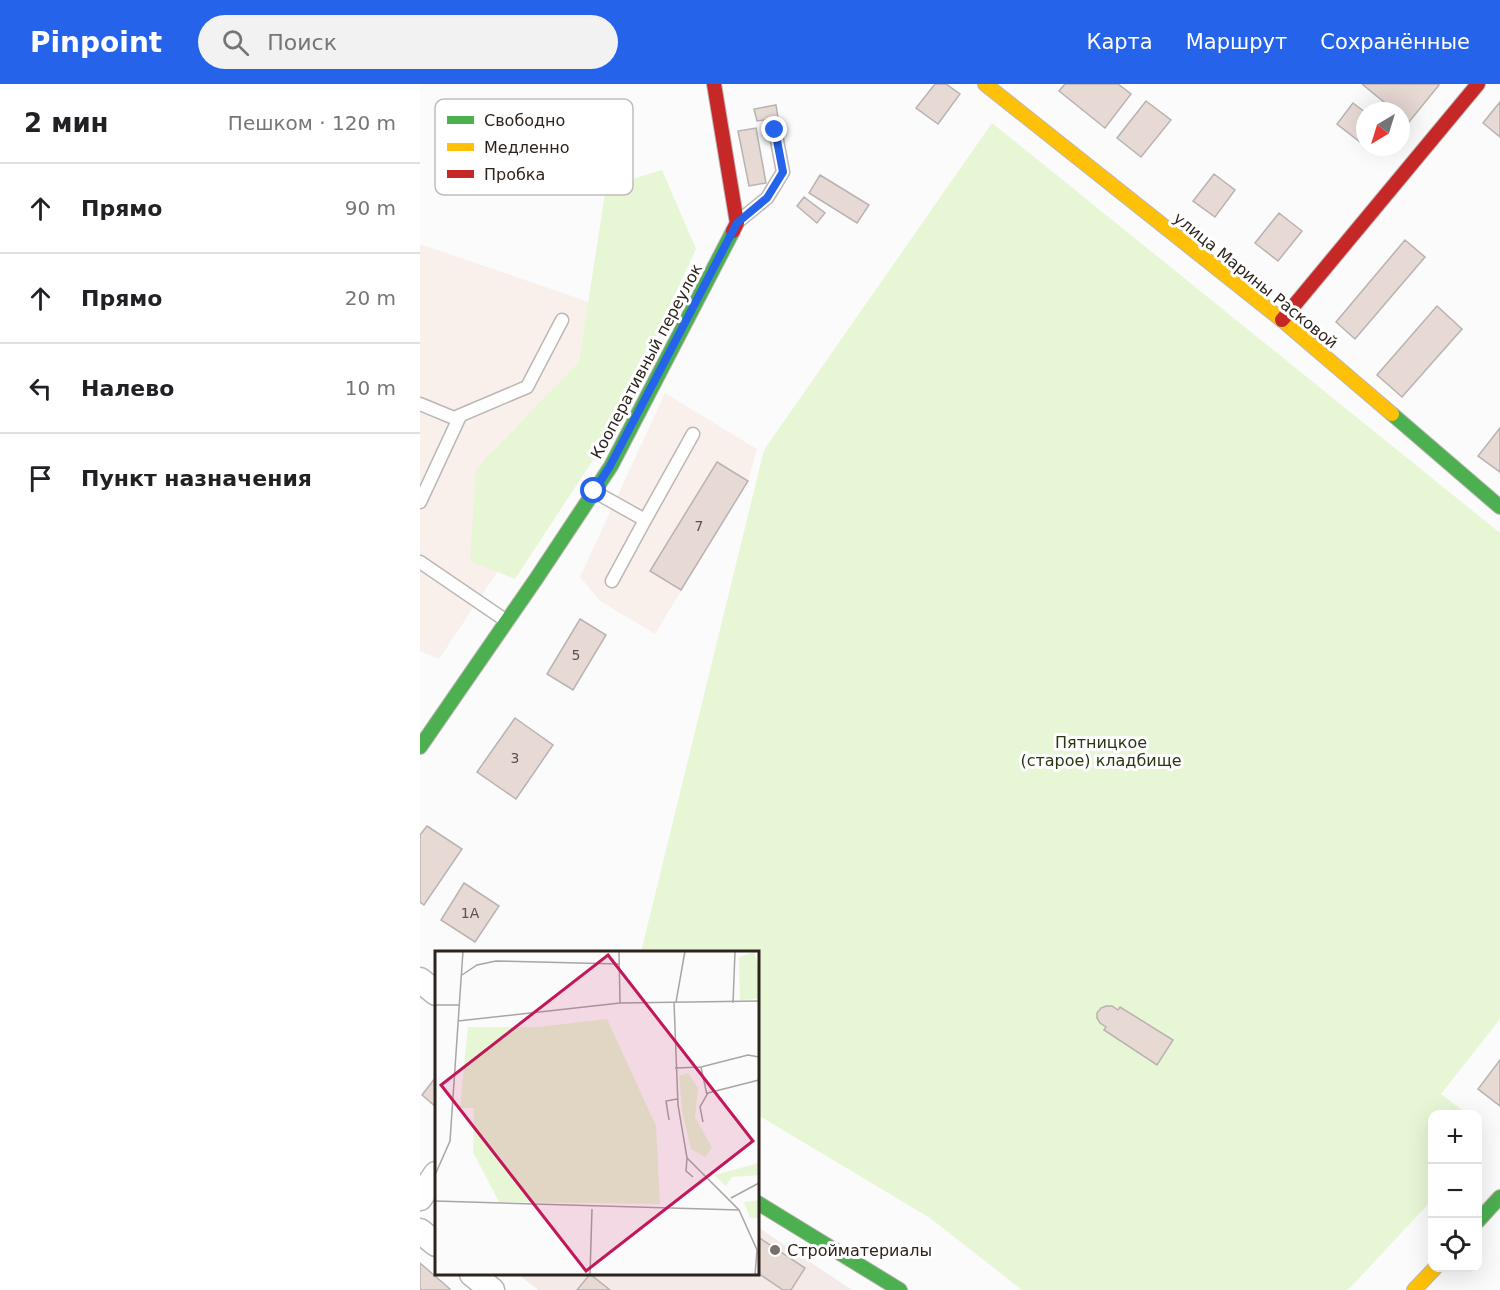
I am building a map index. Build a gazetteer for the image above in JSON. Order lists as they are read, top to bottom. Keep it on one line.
{"streets":{"street":["улица Марины Расковой","Кооперативный переулок"]},"parks":["Пятницкое (старое) кладбище"],"places":["Стройматериалы"],"house_numbers":["7","5","3","1А"],"legend":["Свободно","Медленно","Пробка"],"north":"bottom left","page":{"header":"Pinpoint","search":"Поиск","nav":["Карта","Маршрут","Сохранённые"],"heading":["2 мин","Пешком · 120 m"],"list":[["Прямо","90 m"],["Прямо","20 m"],["Налево","10 m"],"Пункт назначения"],"map_buttons":["+","−"]}}
